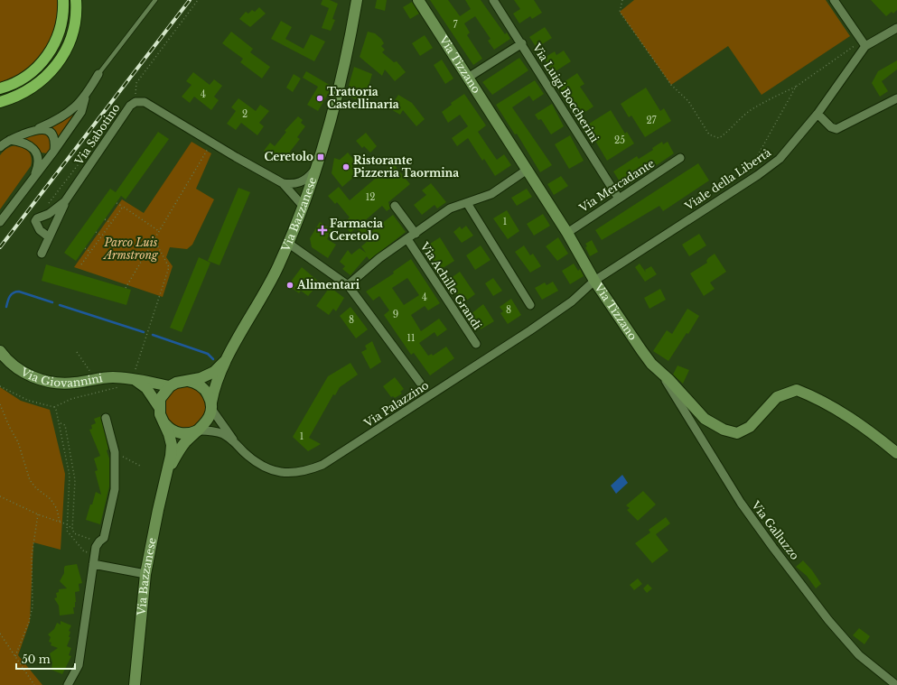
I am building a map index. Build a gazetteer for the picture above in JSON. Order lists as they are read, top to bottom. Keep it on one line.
{"streets":{"main road":["Via Tizzano","Via Bazzanese","Via Giovannini"],"street":["Via Luigi Boccherini","Via Sabotino","Viale della Libertà","Via Mercadante","Via Achille Grandi","Via Palazzino","Via Galluzzo"]},"crossings":[["Via Tizzano","Viale della Libertà"],["Via Tizzano","Via Mercadante"],["Via Tizzano","Via Palazzino"],["Via Tizzano","Via Galluzzo"],["Via Luigi Boccherini","Via Mercadante"],["Viale della Libertà","Via Palazzino"],["Via Bazzanese","Via Giovannini"],["Via Bazzanese","Via Palazzino"],["Via Giovannini","Via Palazzino"]],"parks":["Parco Luis Armstrong"],"places":{"other":["Trattoria Castellinaria","Ristorante Pizzeria Taormina","Alimentari"],"transit":["Ceretolo"],"health":["Farmacia Ceretolo"]},"house_numbers":["7","4","2","27","25","12","1","4","8","9","8","11","1"],"scale_bar":"50 m"}
